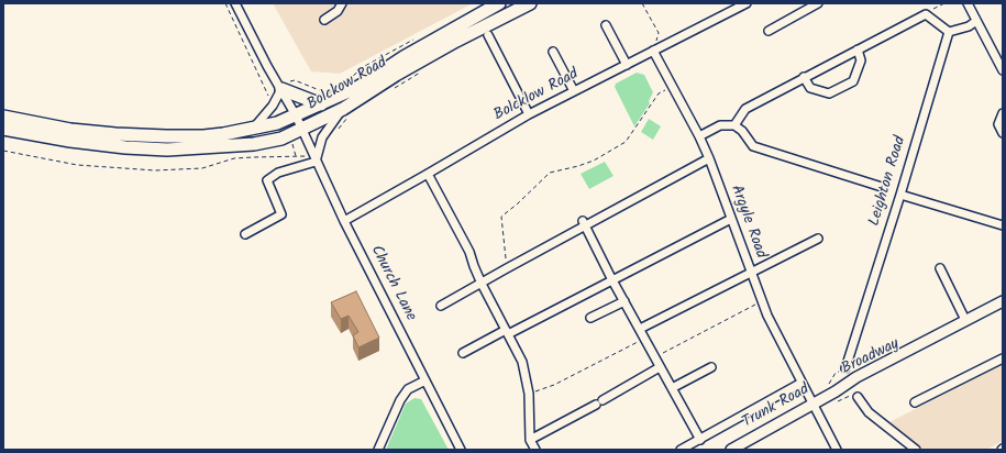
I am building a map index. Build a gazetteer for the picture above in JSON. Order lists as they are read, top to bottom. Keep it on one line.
{"streets":{"highway":["Bolckow Road"],"main road":["Broadway","Trunk Road"],"street":["Bolcklow Road","Leighton Road","Argyle Road","Church Lane"]},"crossings":[["Bolckow Road","Church Lane"],["Bolcklow Road","Argyle Road"],["Bolcklow Road","Church Lane"],["Argyle Road","Trunk Road"],["Broadway","Trunk Road"]]}
